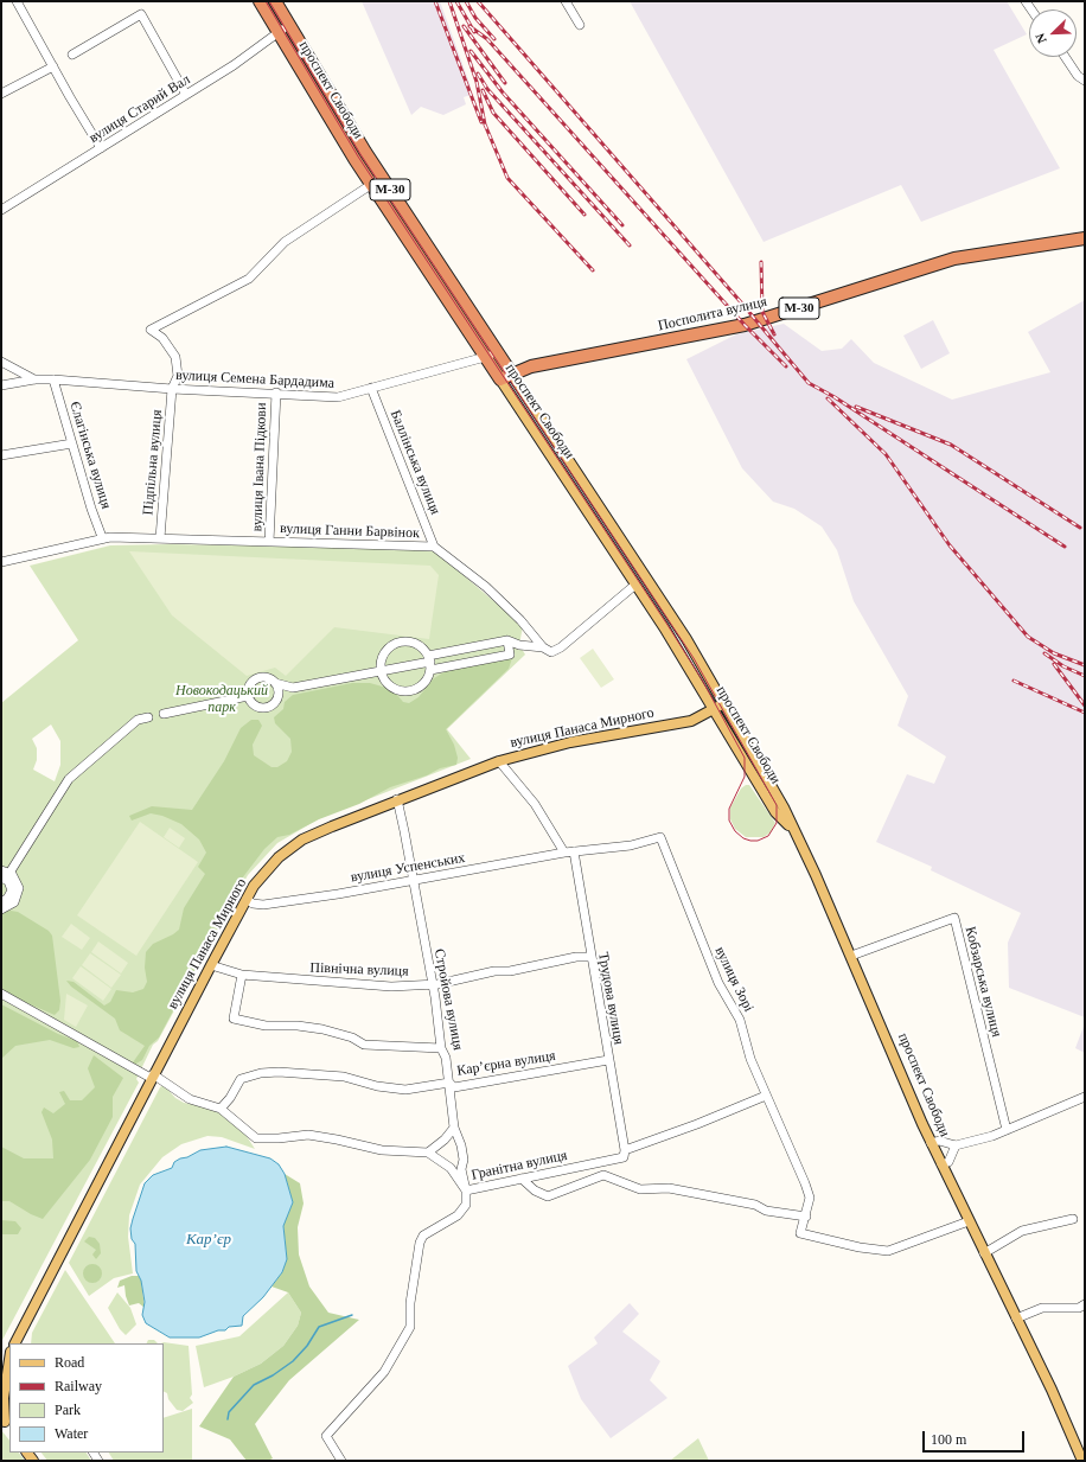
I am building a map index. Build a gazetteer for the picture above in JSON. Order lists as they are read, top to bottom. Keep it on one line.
{"streets":{"highway":["проспект Свободи","М-30","Посполита вулиця"],"main road":["вулиця Панаса Мирного"],"street":["вулиця Старий Вал","вулиця Семена Бардадима","Єлагінська вулиця","Підпільна вулиця","Баллінська вулиця","вулиця Івана Підкови","вулиця Ганни Барвінок","вулиця Успенських","Північна вулиця","вулиця Зорі","Кобзарська вулиця","Трудова вулиця","Стройова вулиця","Карʼєрна вулиця","Гранітна вулиця"]},"crossings":[["проспект Свободи","вулиця Старий Вал"],["проспект Свободи","М-30"],["проспект Свободи","Посполита вулиця"],["проспект Свободи","вулиця Семена Бардадима"],["проспект Свободи","Підпільна вулиця"],["проспект Свободи","вулиця Панаса Мирного"],["проспект Свободи","вулиця Зорі"],["проспект Свободи","Кобзарська вулиця"],["М-30","Посполита вулиця"],["вулиця Семена Бардадима","Єлагінська вулиця"],["вулиця Семена Бардадима","Підпільна вулиця"],["вулиця Семена Бардадима","Баллінська вулиця"],["вулиця Семена Бардадима","вулиця Івана Підкови"],["Єлагінська вулиця","вулиця Ганни Барвінок"],["Підпільна вулиця","вулиця Ганни Барвінок"],["Баллінська вулиця","вулиця Ганни Барвінок"],["вулиця Івана Підкови","вулиця Ганни Барвінок"],["вулиця Панаса Мирного","вулиця Успенських"],["вулиця Панаса Мирного","Північна вулиця"],["вулиця Панаса Мирного","Стройова вулиця"],["вулиця Успенських","вулиця Зорі"],["вулиця Успенських","Трудова вулиця"],["вулиця Успенських","Стройова вулиця"],["Північна вулиця","Трудова вулиця"],["Північна вулиця","Стройова вулиця"],["вулиця Зорі","Трудова вулиця"],["Трудова вулиця","Карʼєрна вулиця"],["Стройова вулиця","Карʼєрна вулиця"],["Стройова вулиця","Гранітна вулиця"]],"water":["Кар’єр"],"parks":["Новокодацький парк"],"legend":["Road","Railway","Park","Water"],"scale_bar":"100 m","north":"bottom left"}
